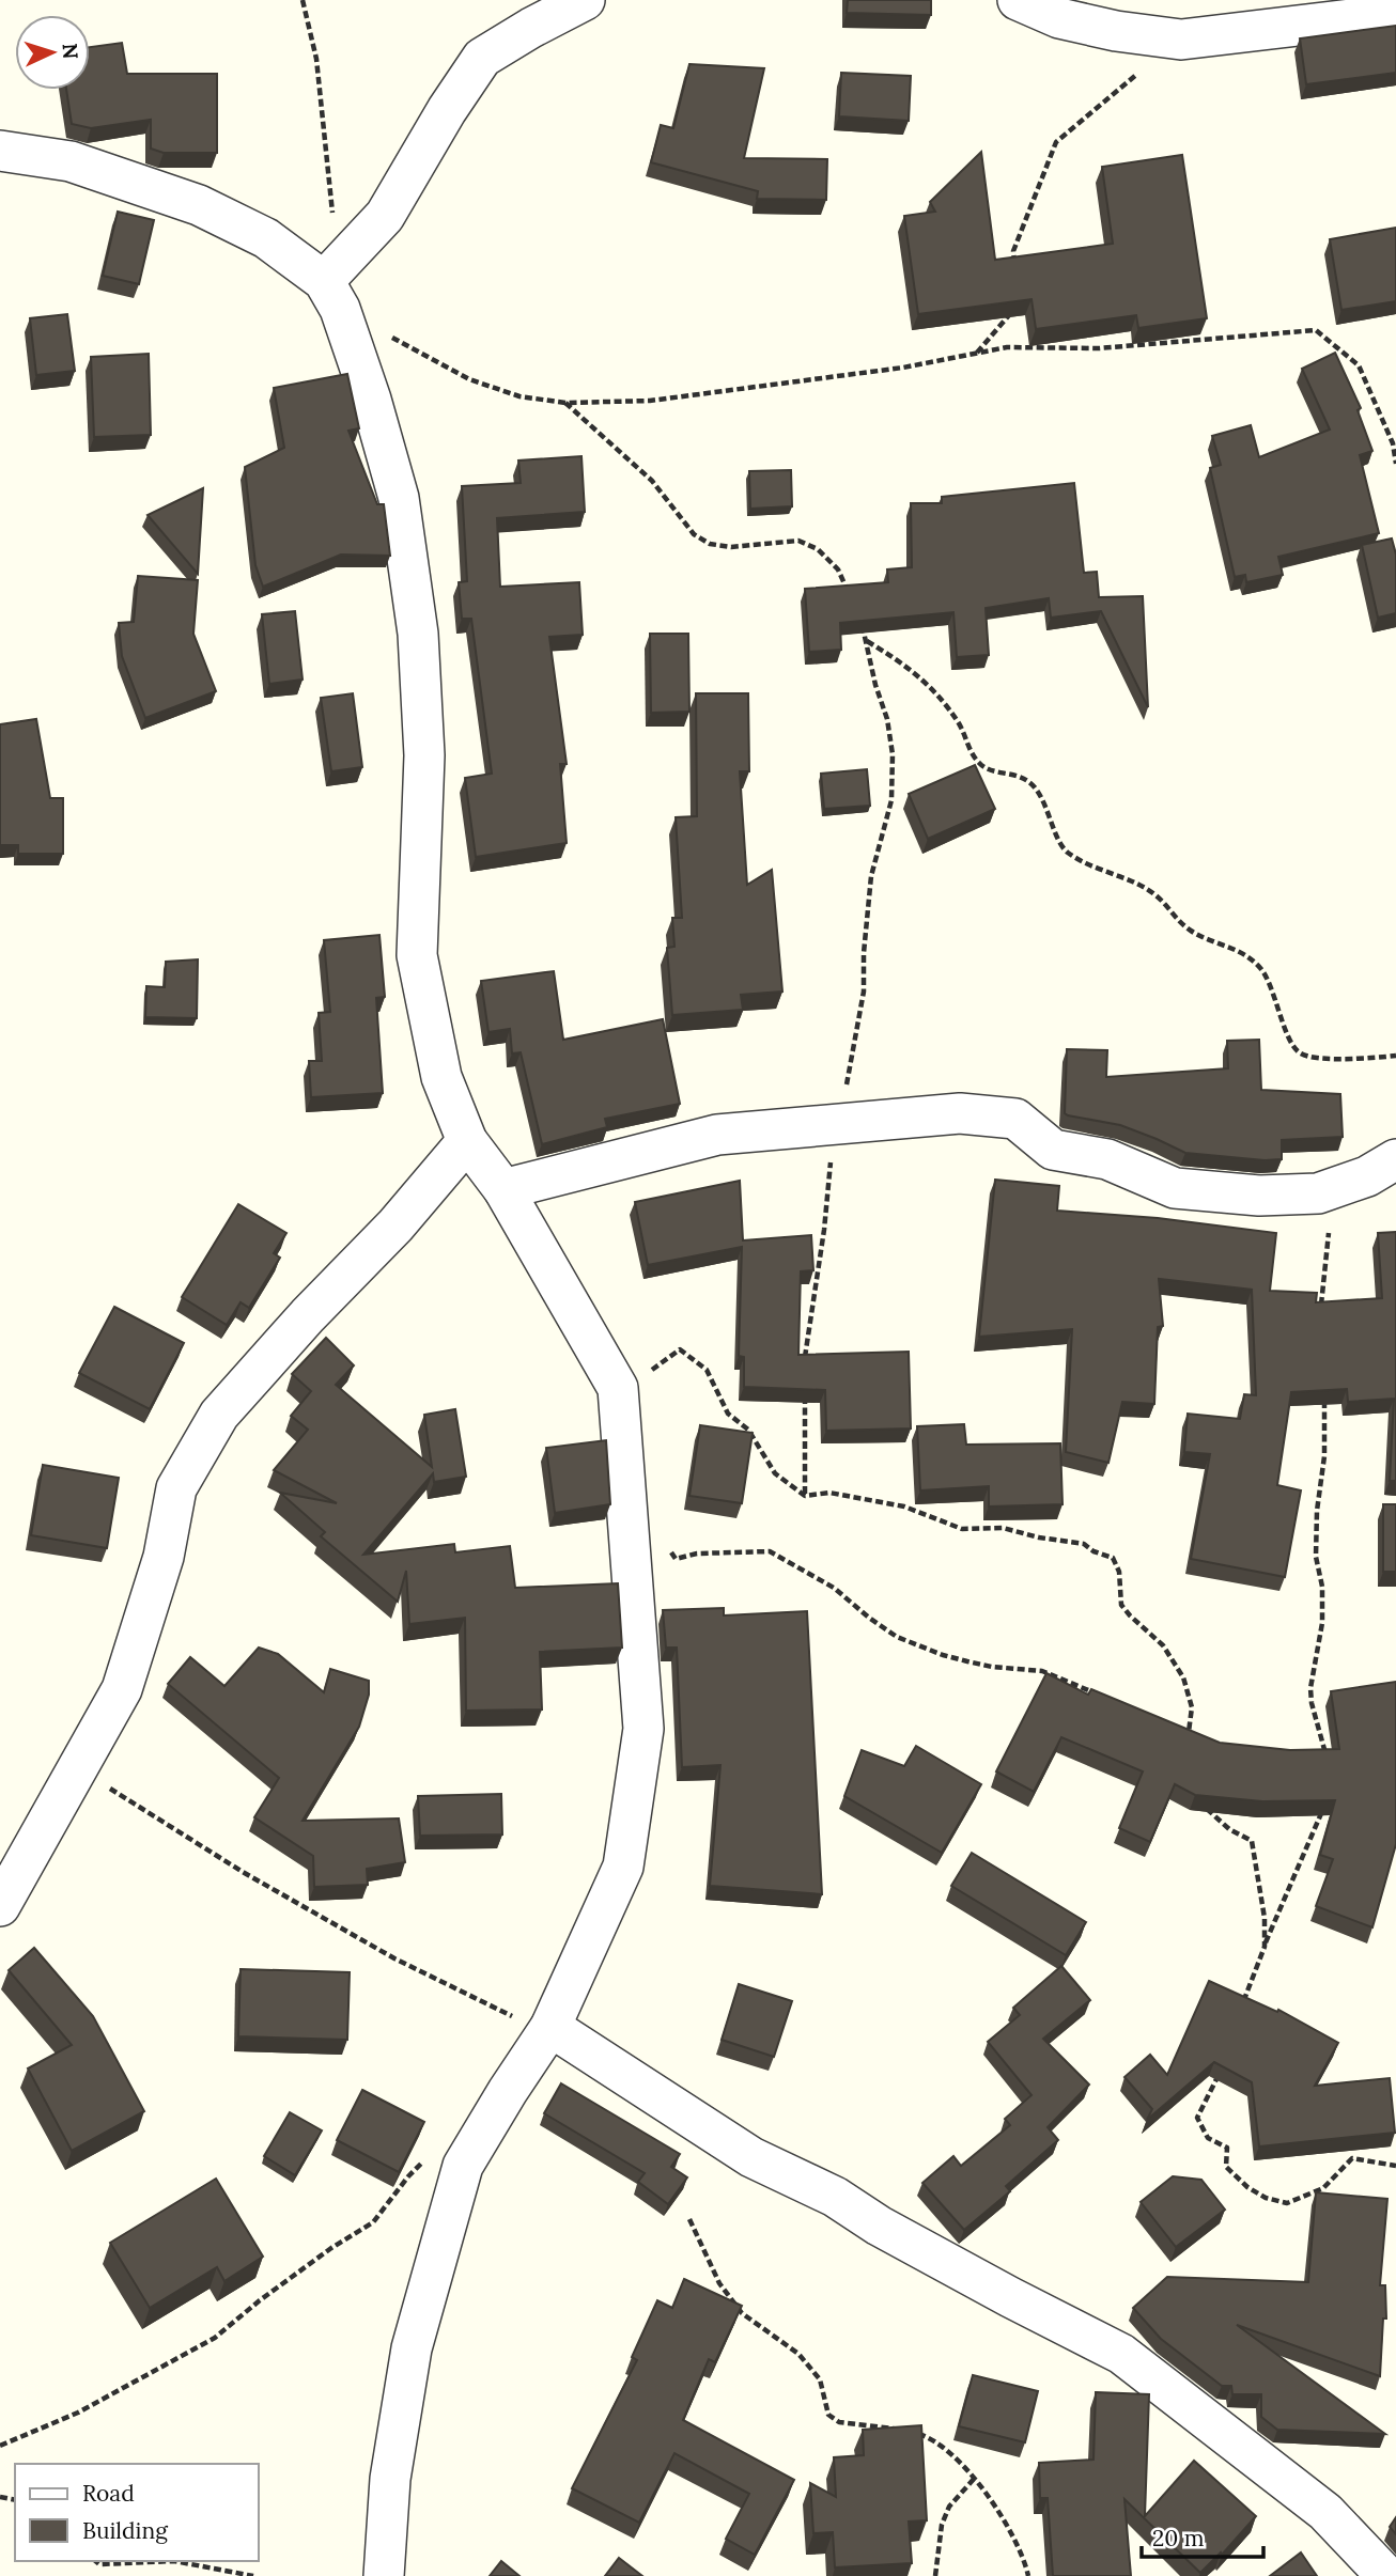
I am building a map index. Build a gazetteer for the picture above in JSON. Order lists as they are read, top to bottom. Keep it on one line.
{"legend":["Road","Building"],"scale_bar":"20 m","north":"right"}
